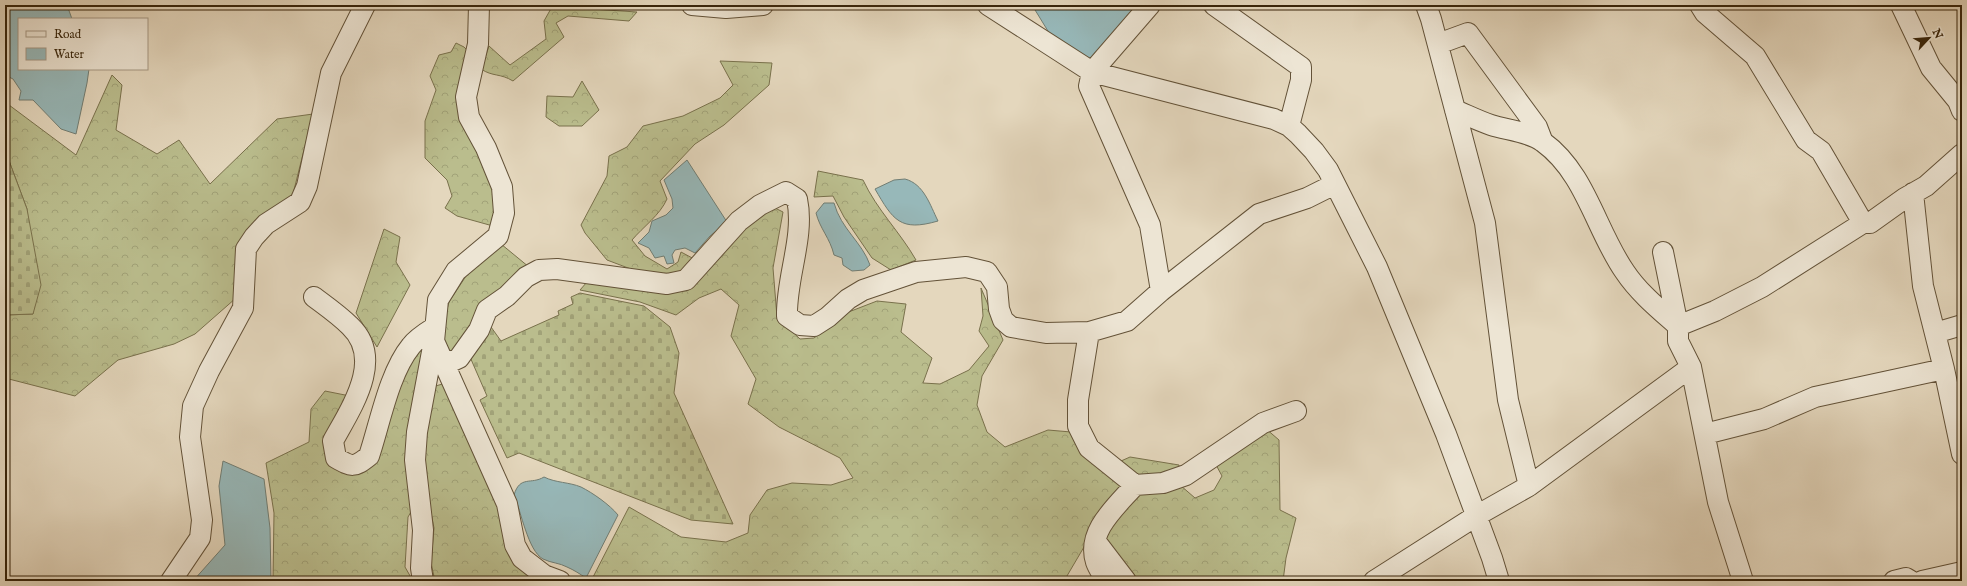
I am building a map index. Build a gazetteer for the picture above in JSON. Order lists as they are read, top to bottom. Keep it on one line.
{"legend":["Road","Water"],"north":"top right"}
